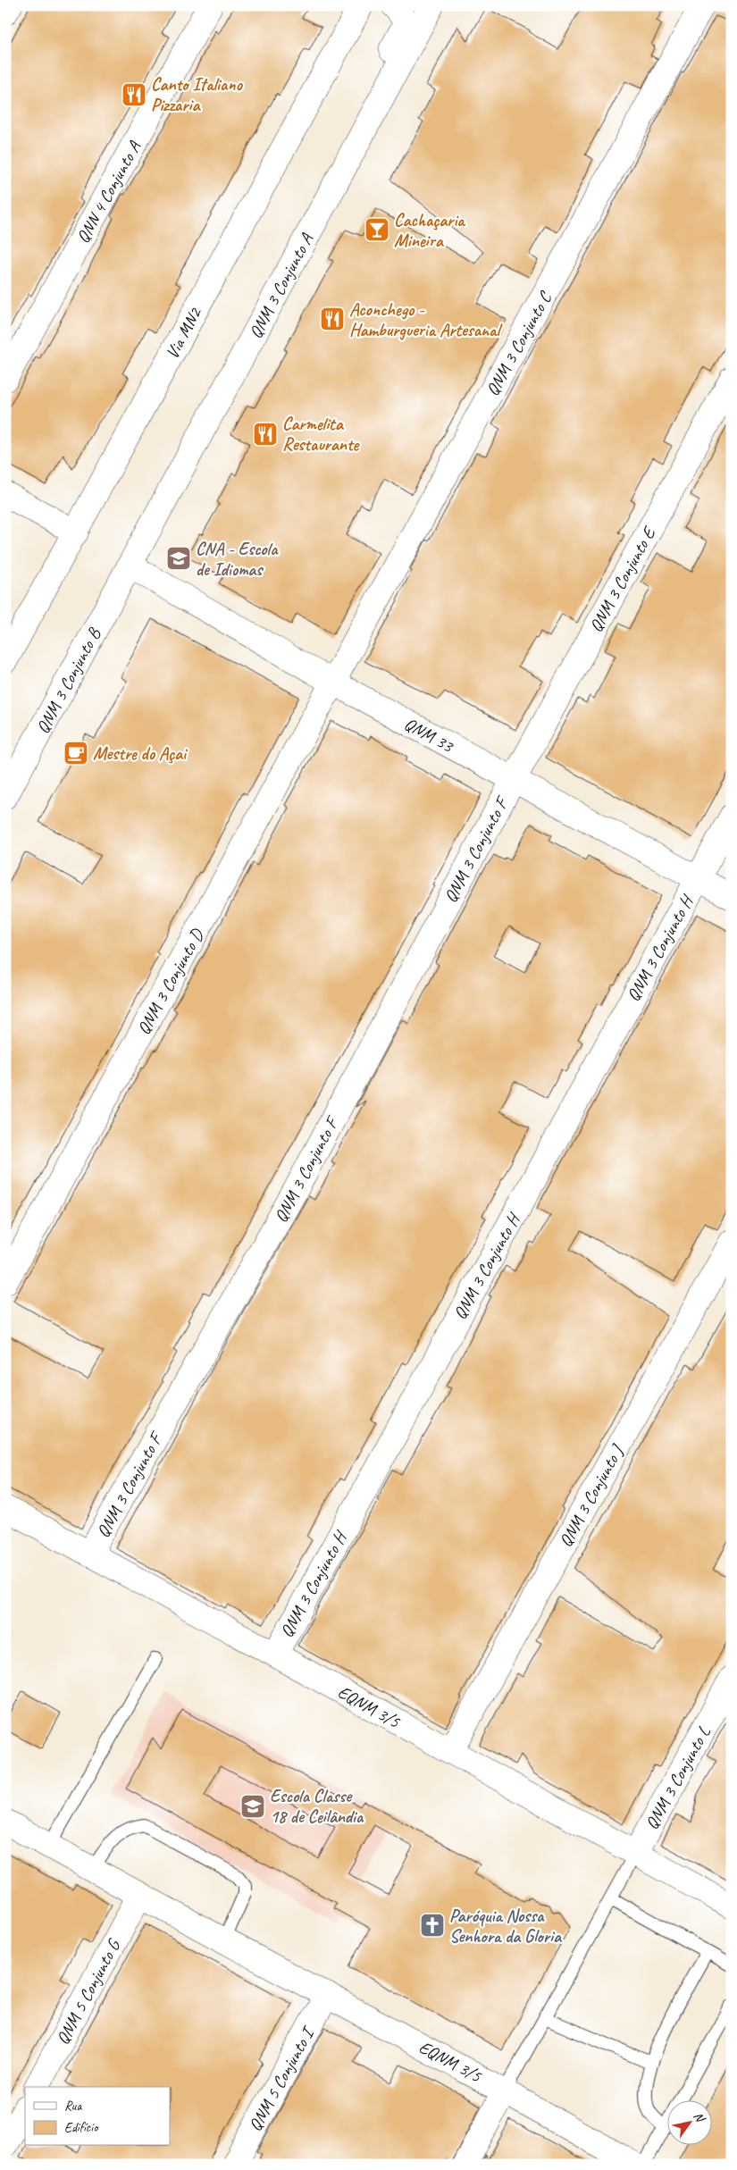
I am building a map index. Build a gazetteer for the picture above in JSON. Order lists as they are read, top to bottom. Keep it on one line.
{"streets":{"street":["QNN 4 Conjunto A","QNM 3 Conjunto A","Via MN2","QNM 3 Conjunto C","QNM 3 Conjunto E","QNM 3 Conjunto B","QNM 33","QNM 3 Conjunto F","QNM 3 Conjunto H","QNM 3 Conjunto D","QNM 3 Conjunto J","EQNM 3/5","QNM 3 Conjunto L","QNM 5 Conjunto G","QNM 5 Conjunto I"]},"crossings":[["QNM 3 Conjunto A","QNM 3 Conjunto B"],["QNM 3 Conjunto A","QNM 33"],["QNM 3 Conjunto C","QNM 33"],["QNM 3 Conjunto C","QNM 3 Conjunto D"],["QNM 3 Conjunto E","QNM 33"],["QNM 3 Conjunto E","QNM 3 Conjunto F"],["QNM 3 Conjunto B","QNM 33"],["QNM 33","QNM 3 Conjunto F"],["QNM 33","QNM 3 Conjunto H"],["QNM 33","QNM 3 Conjunto D"],["QNM 3 Conjunto F","EQNM 3/5"],["QNM 3 Conjunto H","EQNM 3/5"],["QNM 3 Conjunto J","EQNM 3/5"],["EQNM 3/5","QNM 3 Conjunto L"],["EQNM 3/5","QNM 5 Conjunto G"],["EQNM 3/5","QNM 5 Conjunto I"]],"places":{"restaurant":["Canto Italiano Pizzaria","Aconchego - Hamburgueria Artesanal","Carmelita Restaurante"],"bar":["Cachaçaria Mineira"],"school or university":["CNA - Escola de Idiomas","Escola Classe 18 de Ceilândia"],"cafe":["Mestre do Açai"],"church":["Paróquia Nossa Senhora da Gloria"]},"legend":["Rua","Edifício"],"north":"top right"}
